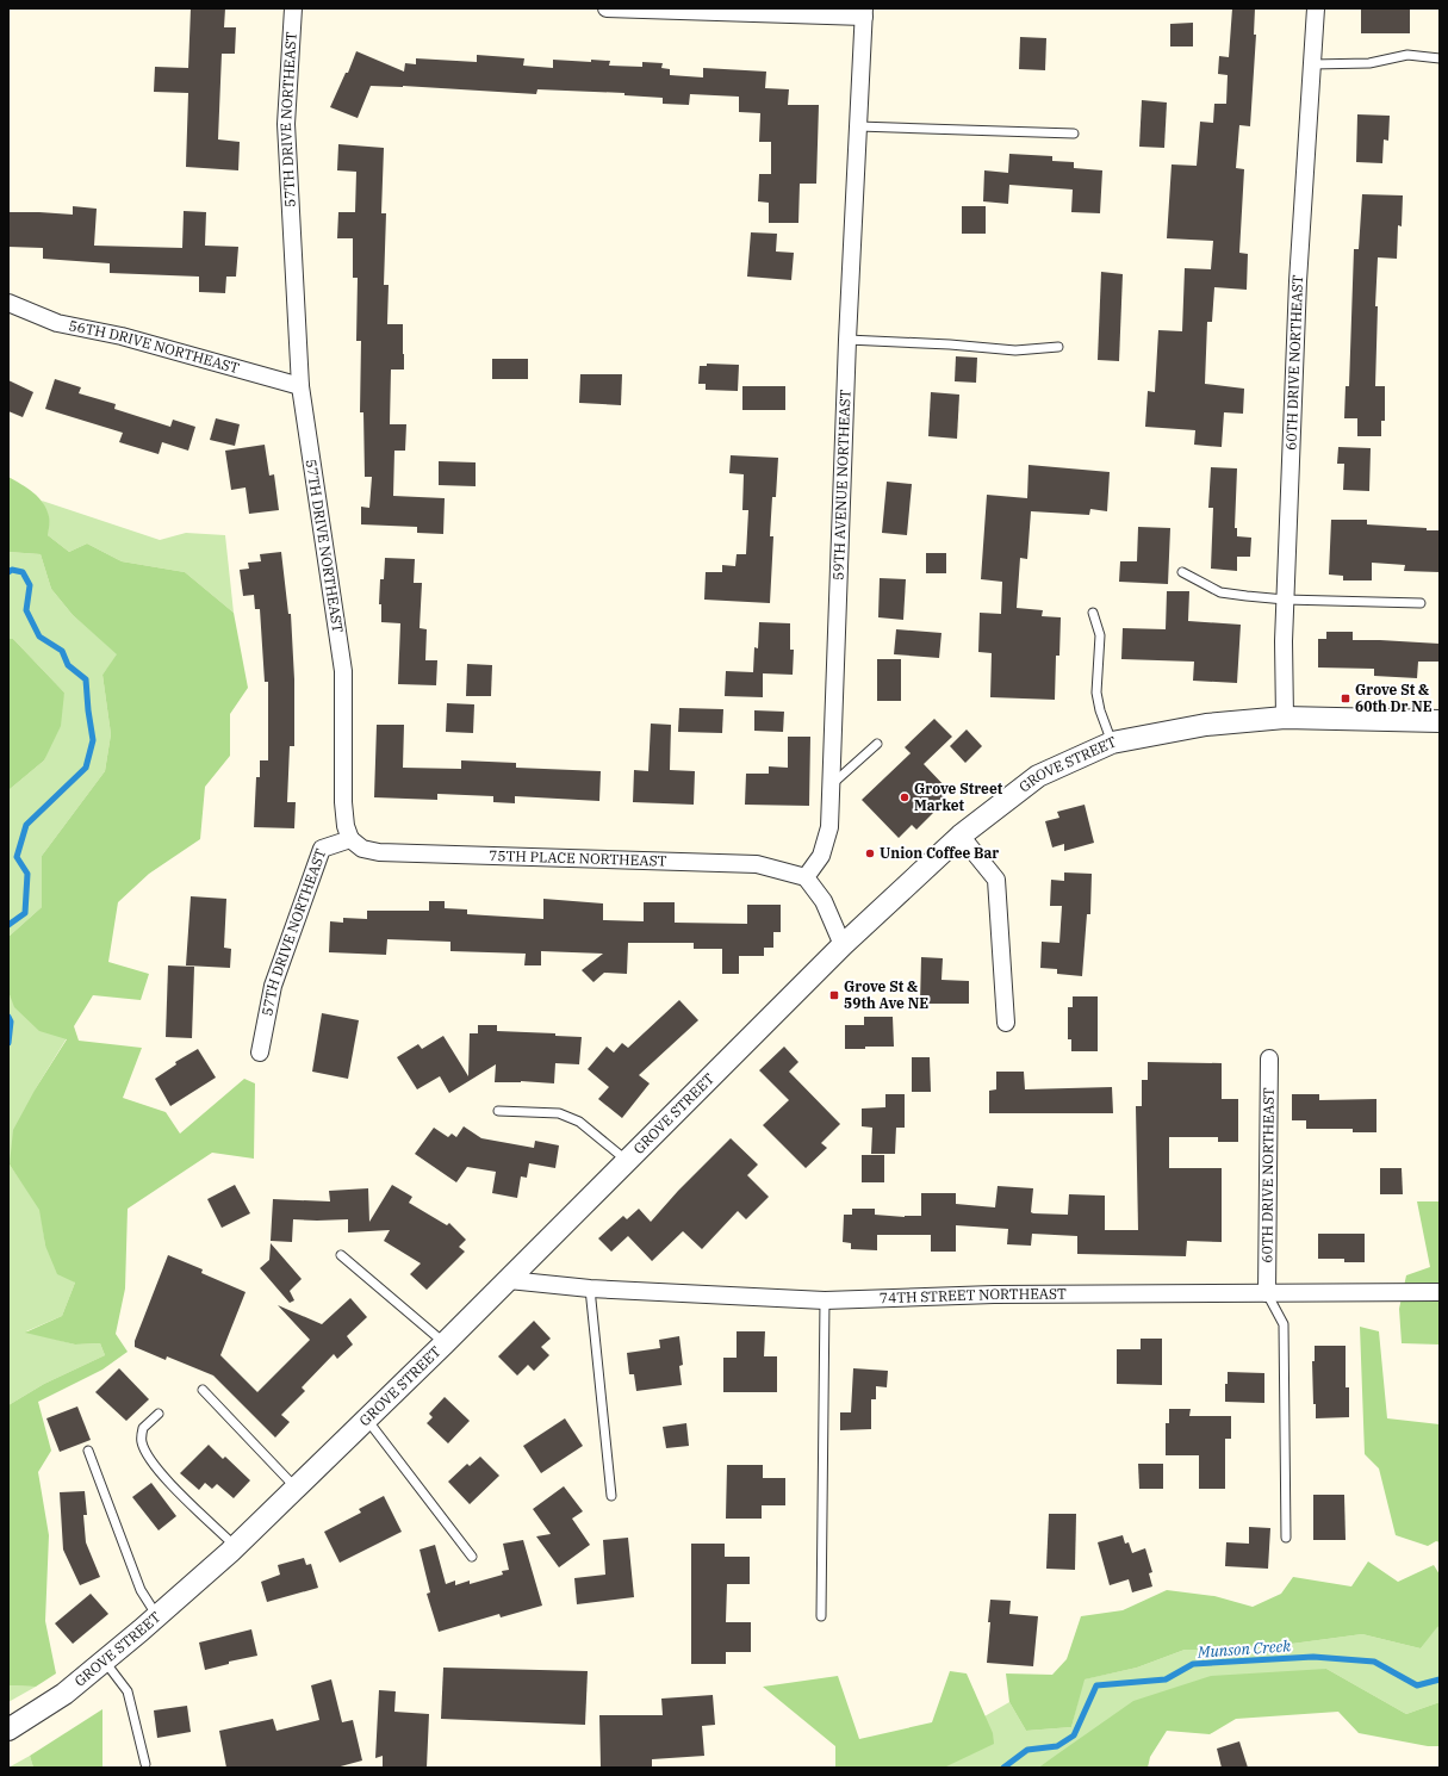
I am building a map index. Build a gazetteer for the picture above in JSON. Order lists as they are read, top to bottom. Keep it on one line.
{"streets":{"street":["57TH DRIVE NORTHEAST","56TH DRIVE NORTHEAST","60TH DRIVE NORTHEAST","59TH AVENUE NORTHEAST","GROVE STREET","75TH PLACE NORTHEAST","74TH STREET NORTHEAST"]},"crossings":[["57TH DRIVE NORTHEAST","56TH DRIVE NORTHEAST"],["57TH DRIVE NORTHEAST","75TH PLACE NORTHEAST"],["60TH DRIVE NORTHEAST","GROVE STREET"],["60TH DRIVE NORTHEAST","74TH STREET NORTHEAST"],["59TH AVENUE NORTHEAST","75TH PLACE NORTHEAST"],["GROVE STREET","74TH STREET NORTHEAST"]],"water":["Munson Creek"],"places":{"transit":["Grove St & 60th Dr NE","Grove St & 59th Ave NE"],"other":["Grove Street Market","Union Coffee Bar"]}}
